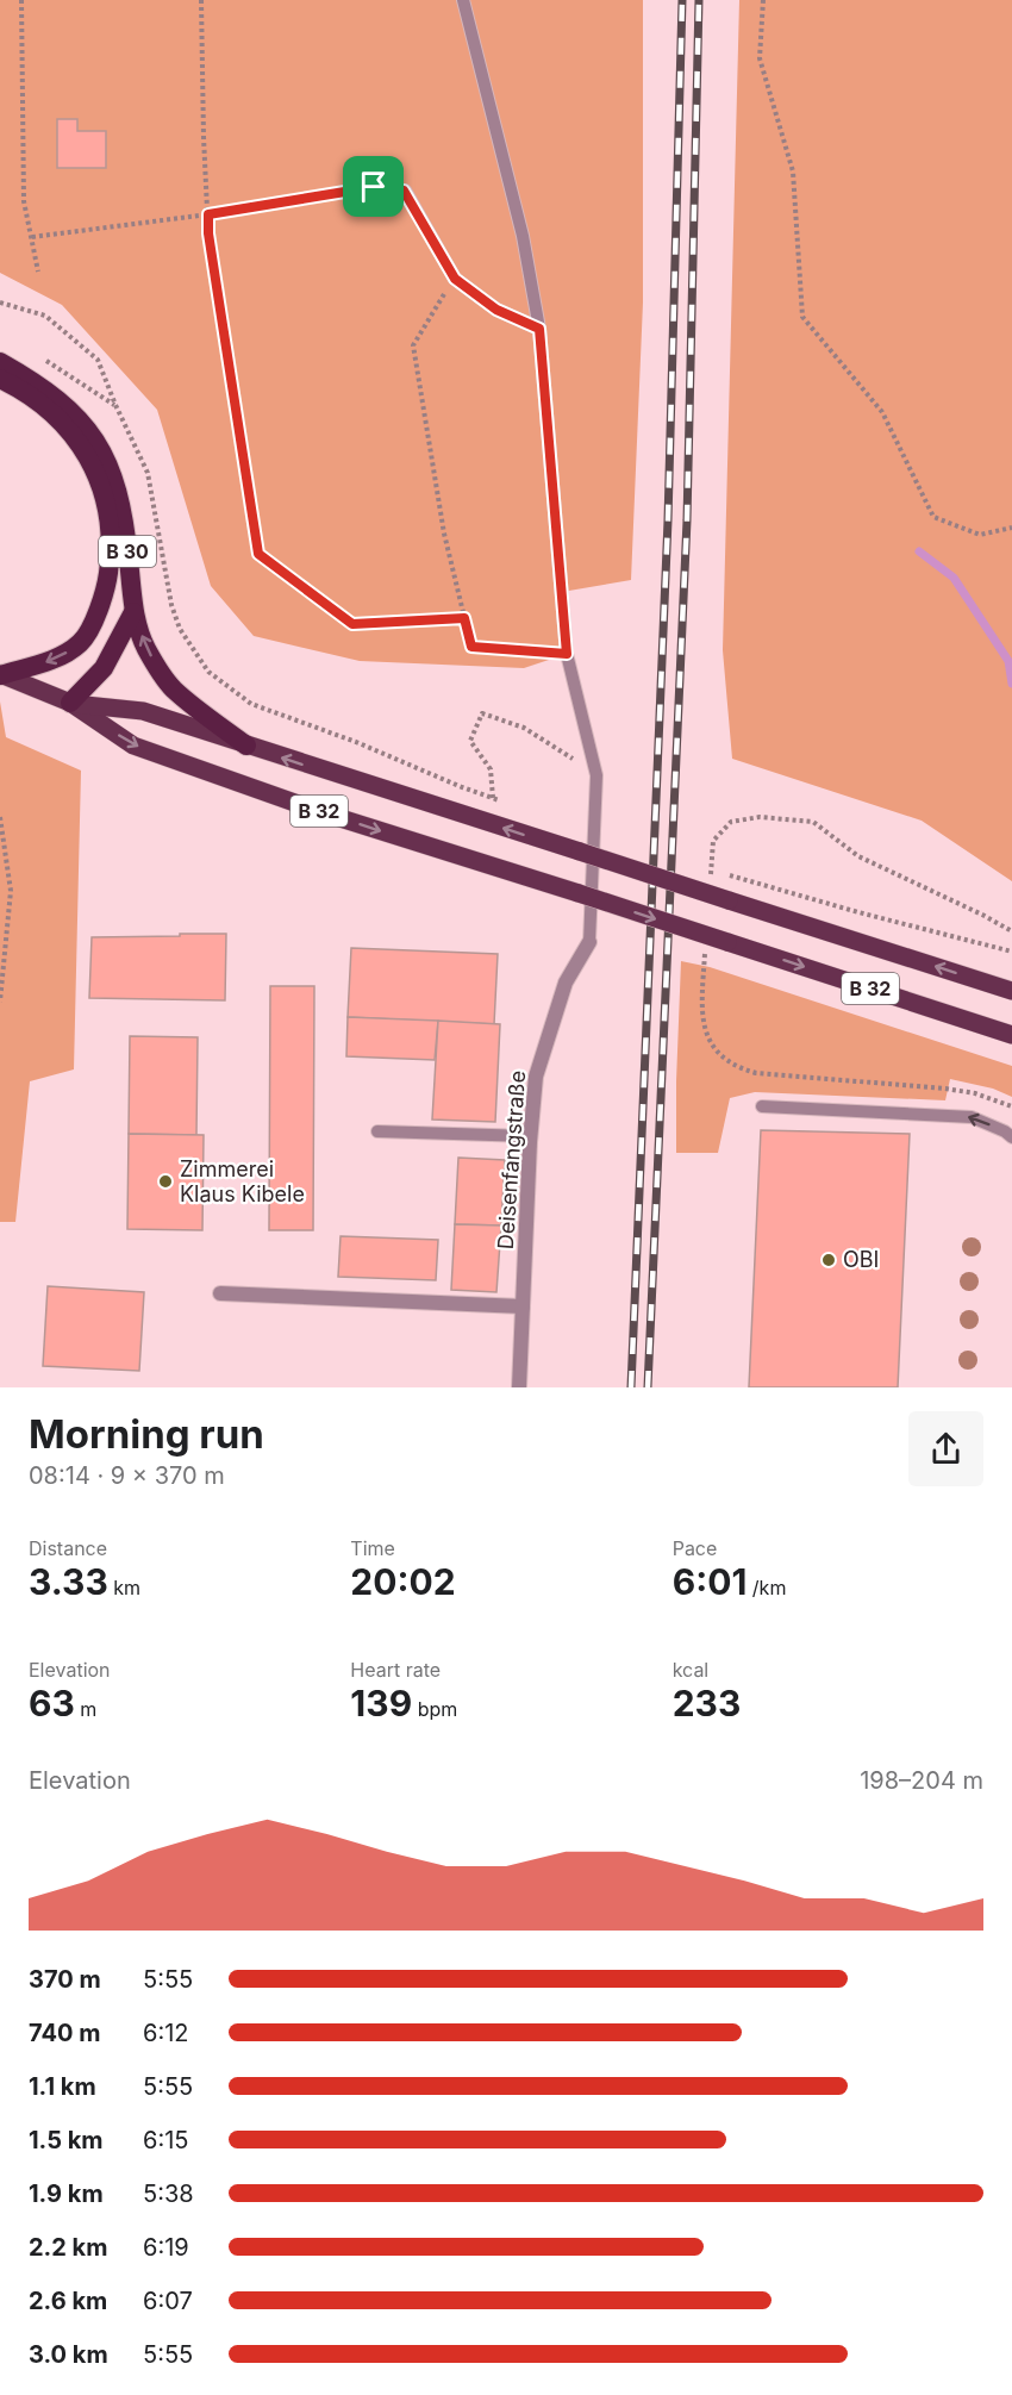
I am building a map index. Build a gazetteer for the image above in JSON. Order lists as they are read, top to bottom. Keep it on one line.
{"streets":{"highway":["B 30"],"main road":["B 32"],"street":["Deisenfangstraße"]},"crossings":[["B 30","B 32"]],"places":["Zimmerei Klaus Kibele","OBI"],"page":{"heading":["Morning run","08:14 · 9 × 370 m"],"stats":[["Distance","3.33 km"],["Time","20:02"],["Pace","6:01 /km"],["Elevation","63 m"],["Heart rate","139 bpm"],["kcal","233"]],"chart":["Elevation","198–204 m"],"list":[{"name":"370 m","note":"5:55"},{"name":"740 m","note":"6:12"},{"name":"1.1 km","note":"5:55"},{"name":"1.5 km","note":"6:15"},{"name":"1.9 km","note":"5:38"},{"name":"2.2 km","note":"6:19"},{"name":"2.6 km","note":"6:07"},{"name":"3.0 km","note":"5:55"}]}}
